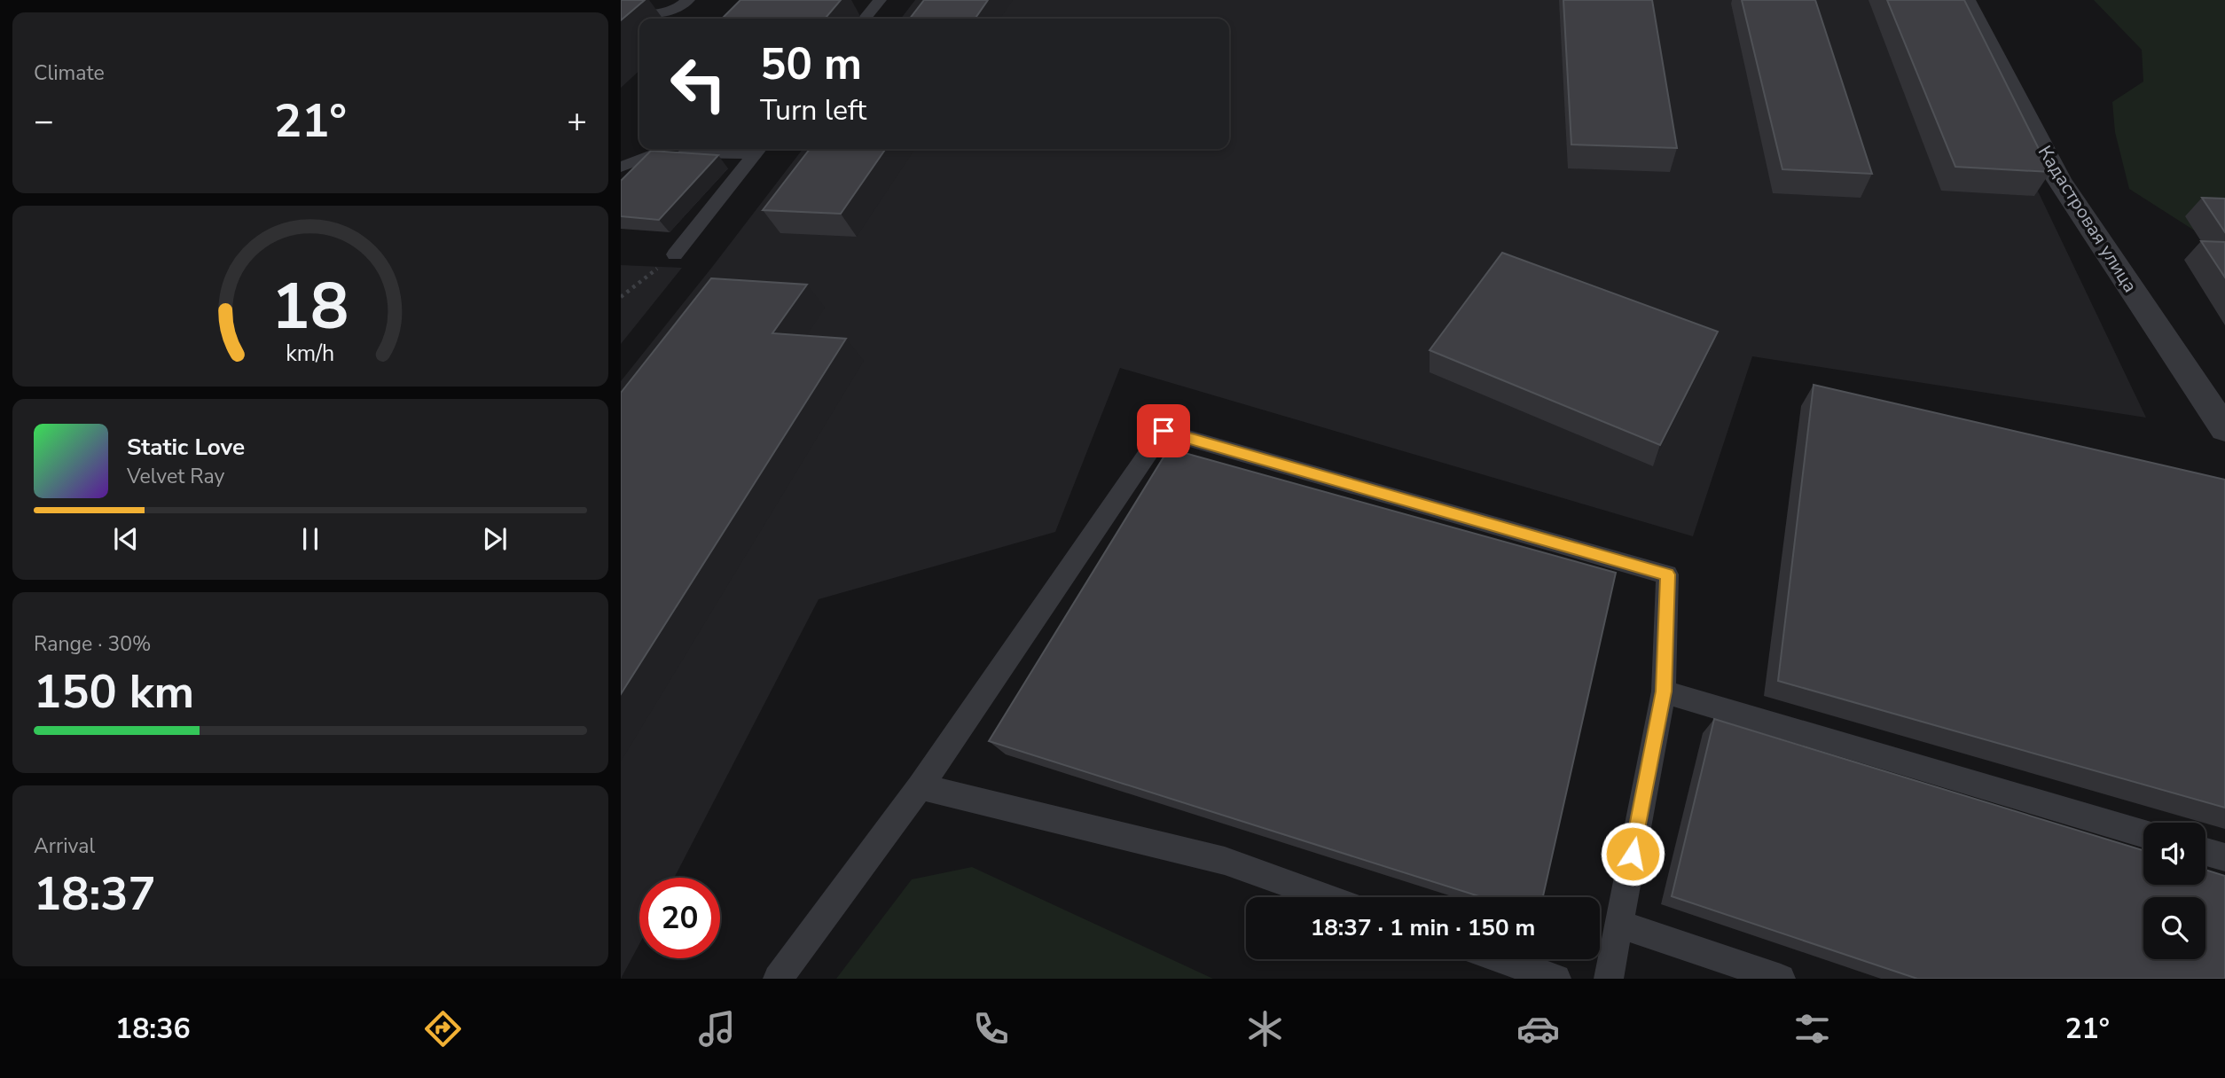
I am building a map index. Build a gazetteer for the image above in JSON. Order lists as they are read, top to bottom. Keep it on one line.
{"streets":{"street":["Кадастровая улица"]},"page":{"tile":["Climate",["Range · 30%","150 km"],["Arrival","18:37"]],"turn":["50 m","Turn left"],"heat":["−","21°","+"],"song":["Static Love","Velvet Ray"],"limit":"20","trip":"18:37 · 1 min · 150 m","tabs":["18:36","21°"],"gauge":["18","km/h"]}}
